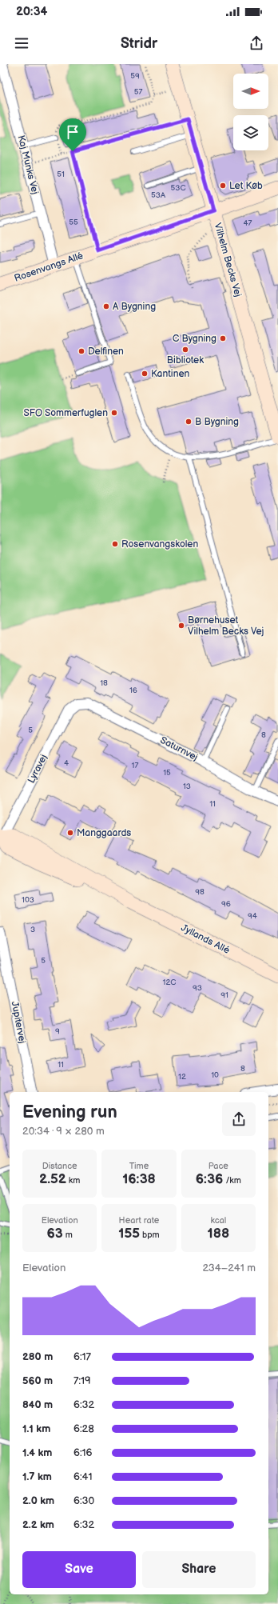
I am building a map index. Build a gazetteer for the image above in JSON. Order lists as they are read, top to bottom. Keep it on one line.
{"streets":{"street":["Kaj Munks Vej","Vilhelm Becks Vej","Rosenvangs Allé","Saturnvej","Lyravej","Jyllands Allé","Jupitervej"]},"crossings":[["Kaj Munks Vej","Rosenvangs Allé"],["Vilhelm Becks Vej","Rosenvangs Allé"],["Saturnvej","Lyravej"],["Lyravej","Jyllands Allé"]],"places":["Let Køb","A Bygning","C Bygning","Bibliotek","Delfinen","Kantinen","SFO Sommerfuglen","B Bygning","Rosenvangskolen","Børnehuset Vilhelm Becks Vej","Manggaards"],"house_numbers":["59","57","51","53C","53A","55","47","18","16","5","8","4","17","15","13","11","98","103","96","94","3","5","12C","93","91","9","11","8","10","12"],"north":"right","page":{"status":"20:34","header":"Stridr","heading":["Evening run","20:34 · 9 × 280 m"],"stats":[["Distance","2.52 km"],["Time","16:38"],["Pace","6:36 /km"],["Elevation","63 m"],["Heart rate","155 bpm"],["kcal","188"]],"chart":["Elevation","234–241 m"],"list":[{"name":"280 m","note":"6:17"},{"name":"560 m","note":"7:19"},{"name":"840 m","note":"6:32"},{"name":"1.1 km","note":"6:28"},{"name":"1.4 km","note":"6:16"},{"name":"1.7 km","note":"6:41"},{"name":"2.0 km","note":"6:30"},{"name":"2.2 km","note":"6:32"}],"buttons":["Save","Share"]}}
